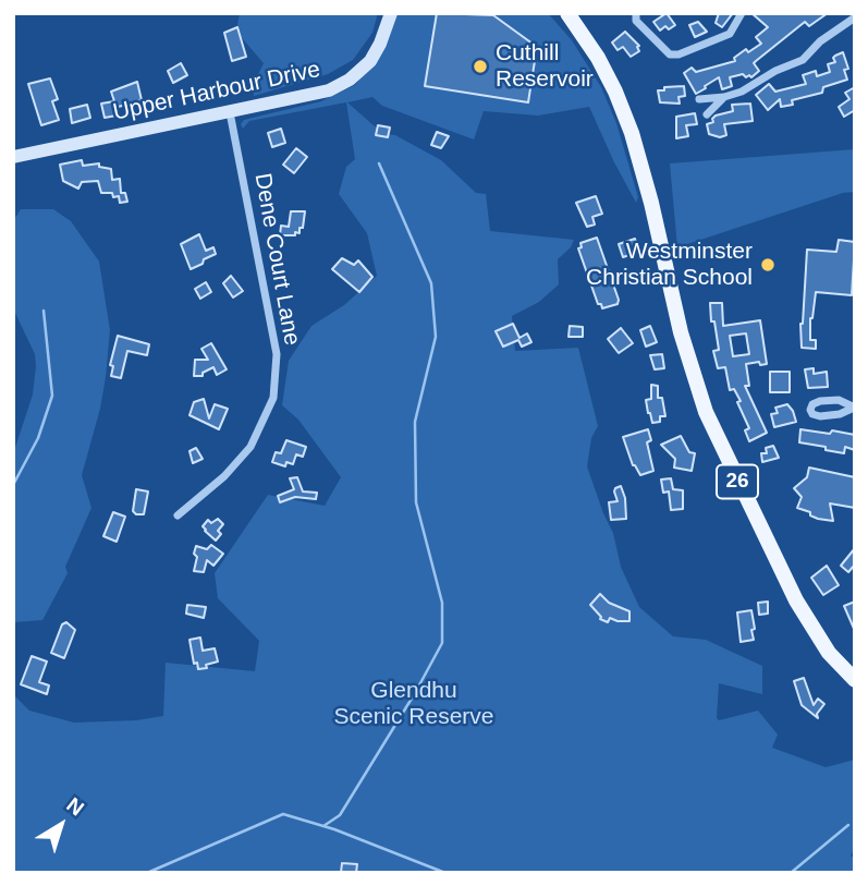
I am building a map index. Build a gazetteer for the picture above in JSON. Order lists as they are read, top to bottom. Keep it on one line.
{"streets":{"main road":["Upper Harbour Drive","26"],"street":["Dene Court Lane"]},"crossings":[["Upper Harbour Drive","Dene Court Lane"]],"parks":["Glendhu Scenic Reserve"],"places":["Cuthill Reservoir","Westminster Christian School"],"north":"top right"}
